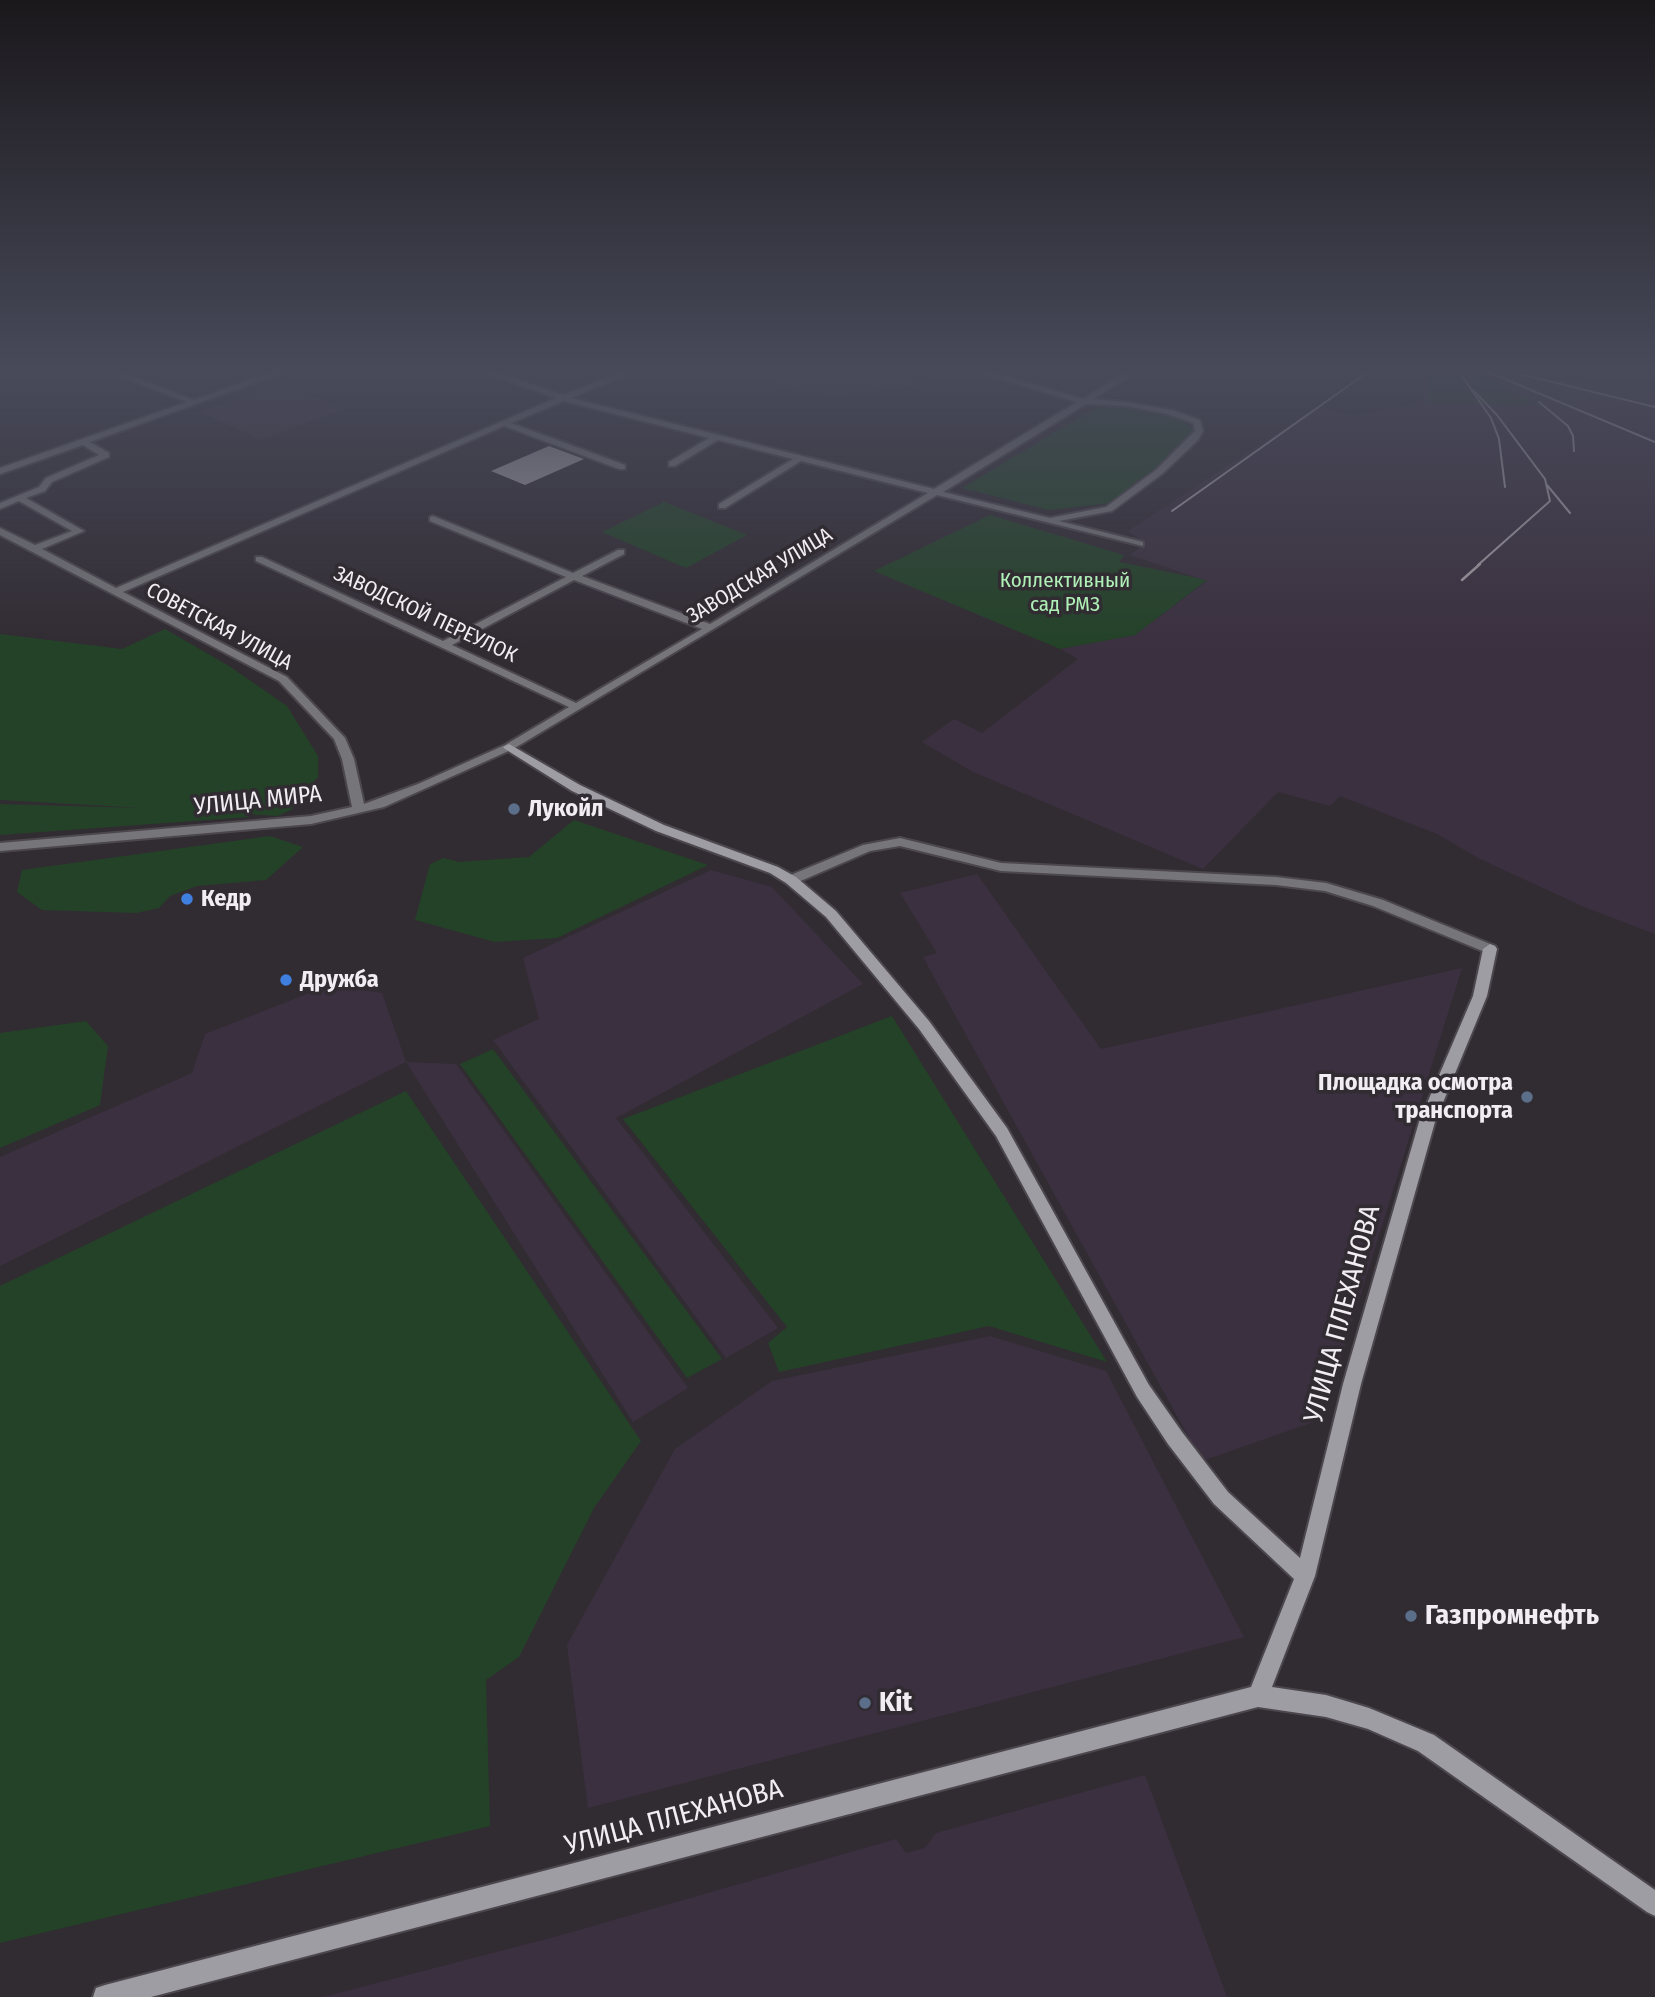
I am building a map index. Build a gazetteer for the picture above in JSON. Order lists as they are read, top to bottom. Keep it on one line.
{"streets":{"street":["ЗАВОДСКАЯ УЛИЦА","ЗАВОДСКОЙ ПЕРЕУЛОК","СОВЕТСКАЯ УЛИЦА","УЛИЦА МИРА","УЛИЦА ПЛЕХАНОВА"]},"crossings":[["ЗАВОДСКАЯ УЛИЦА","ЗАВОДСКОЙ ПЕРЕУЛОК"],["ЗАВОДСКАЯ УЛИЦА","УЛИЦА МИРА"],["СОВЕТСКАЯ УЛИЦА","УЛИЦА МИРА"]],"parks":["Коллективный сад РМЗ"],"places":["Лукойл","Кедр","Дружба","Площадка осмотра транспорта","Газпромнефть","Kit"]}
